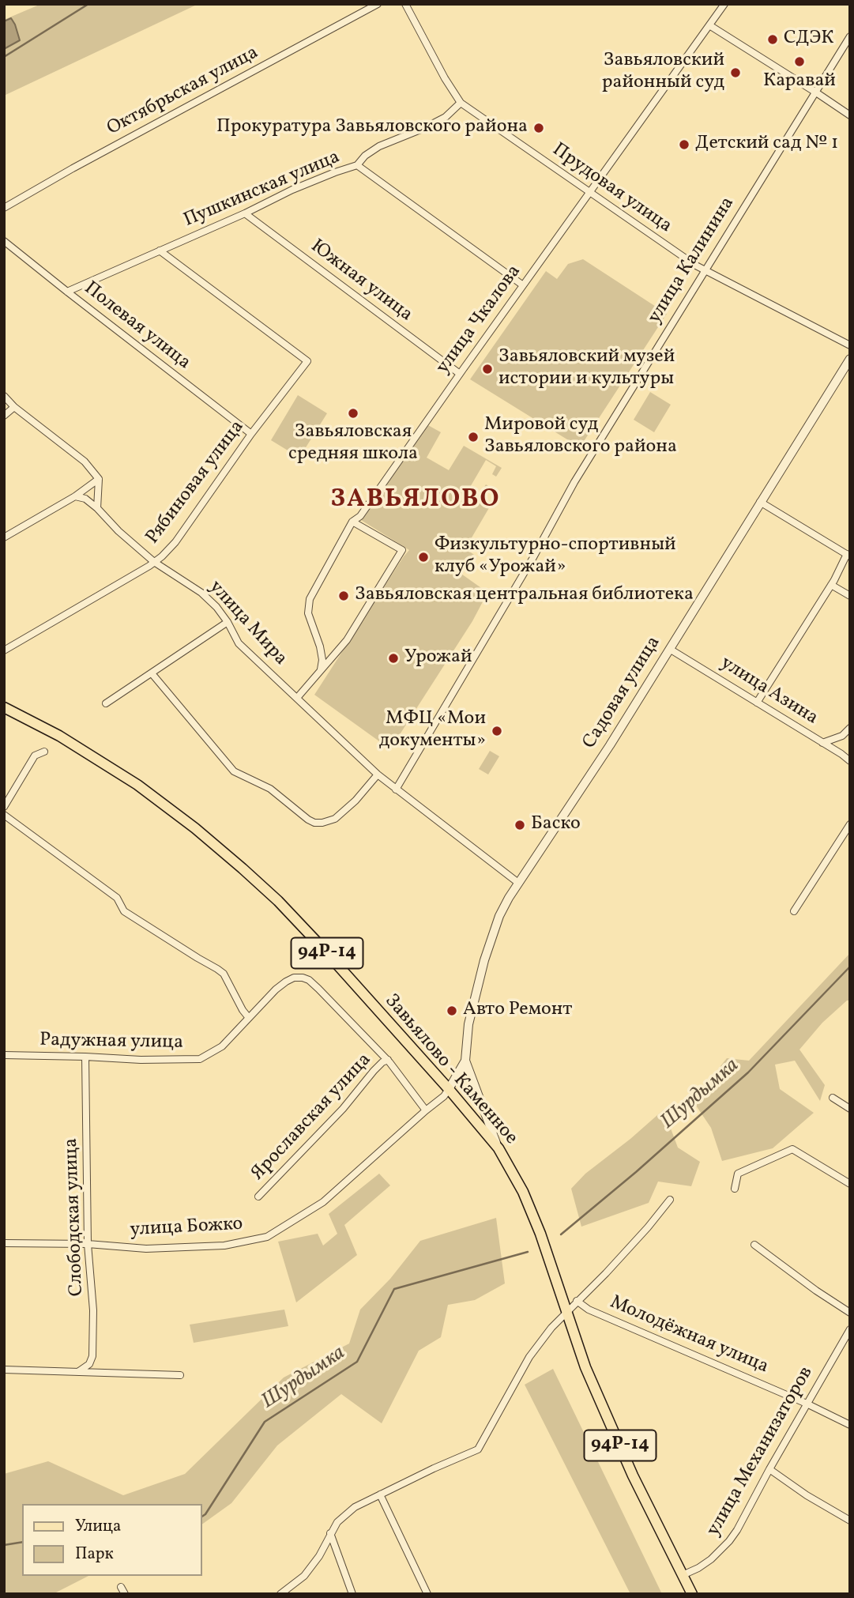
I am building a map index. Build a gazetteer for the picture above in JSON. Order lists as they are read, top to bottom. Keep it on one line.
{"streets":{"main road":["94Р-14","Завьялово - Каменное"],"street":["Октябрьская улица","Прудовая улица","Пушкинская улица","улица Калинина","Южная улица","улица Чкалова","Полевая улица","Рябиновая улица","улица Мира","улица Азина","Садовая улица","Радужная улица","Ярославская улица","Слободская улица","улица Божко","Молодёжная улица","улица Механизаторов"]},"crossings":[["Прудовая улица","Пушкинская улица"],["Прудовая улица","улица Калинина"],["Прудовая улица","улица Чкалова"],["Пушкинская улица","Южная улица"],["Пушкинская улица","Полевая улица"],["Пушкинская улица","Рябиновая улица"],["улица Калинина","улица Мира"],["Южная улица","улица Чкалова"],["Полевая улица","Рябиновая улица"],["Рябиновая улица","улица Мира"],["улица Мира","Садовая улица"],["улица Азина","Садовая улица"],["Радужная улица","Ярославская улица"],["Радужная улица","Слободская улица"],["Радужная улица","улица Божко"],["Завьялово - Каменное","улица Божко"],["Завьялово - Каменное","улица Механизаторов"],["Слободская улица","улица Божко"],["Молодёжная улица","улица Механизаторов"]],"districts":["ЗАВЬЯЛОВО"],"water":["Шурдымка"],"places":["СДЭК","Каравай","Завьяловский районный суд","Прокуратура Завьяловского района","Детский сад № 1","Завьяловский музей истории и культуры","Завьяловская средняя школа","Мировой суд Завьяловского района","Физкультурно-спортивный клуб «Урожай»","Завьяловская центральная библиотека","Урожай","МФЦ «Мои документы»","Баско","Авто Ремонт"],"legend":["Улица","Парк"]}
